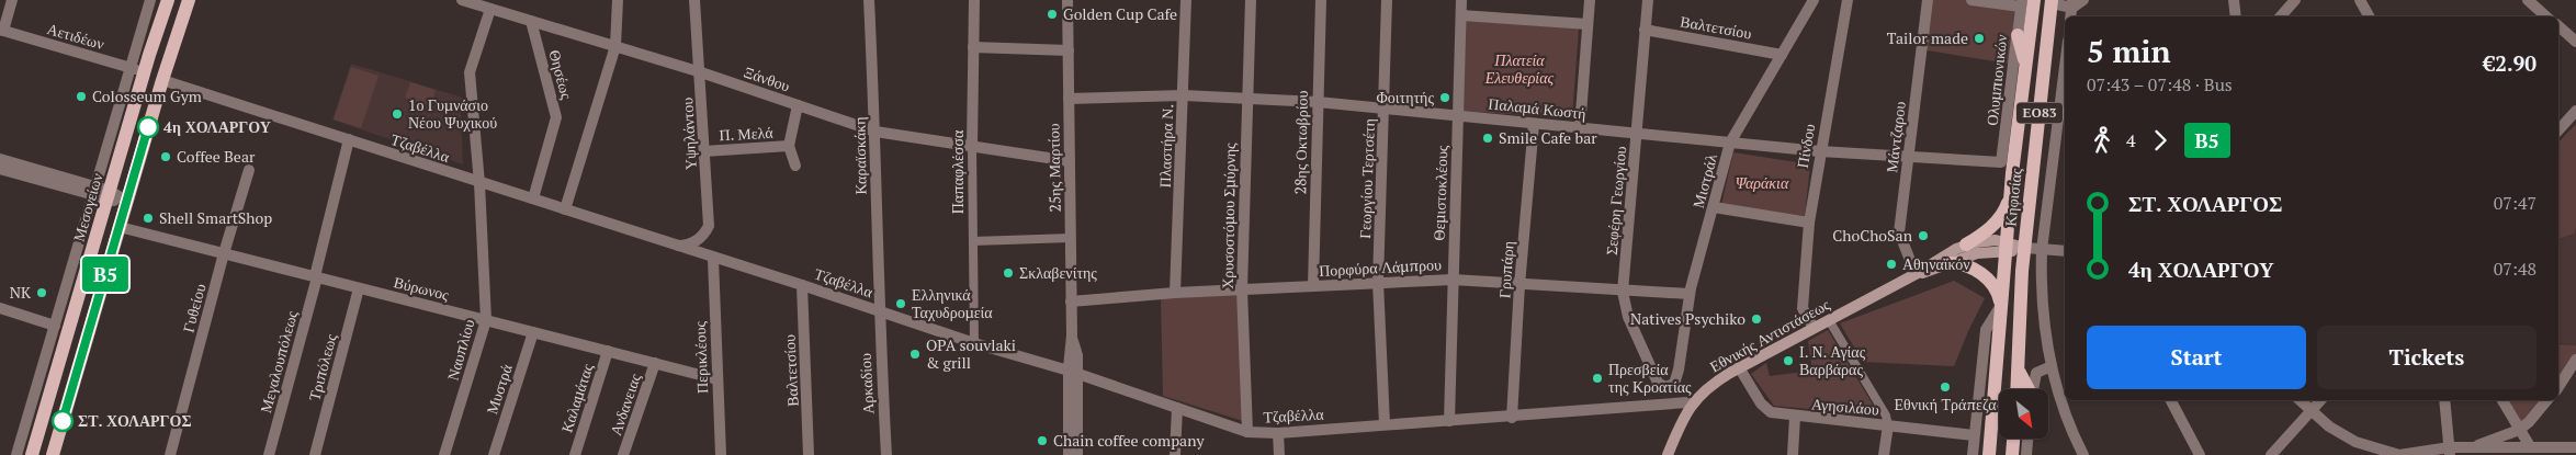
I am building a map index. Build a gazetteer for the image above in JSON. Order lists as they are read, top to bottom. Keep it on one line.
{"streets":{"main road":["ΕΟ83","Κηφισίας","Μεσογείων","Εθνικής Αντιστάσεως"],"street":["Βαλτετσίου","Αετιδέων","Θησέως","Ξάνθου","Ολυμπιονικών","Παλαμά Κωστή","Υψηλάντου","Π. Μελά","Μάντζαρου","28ης Οκτωβρίου","Πλαστήρα Ν.","Πίνδου","Τζαβέλλα","Καραϊσκάκη","25ης Μαρτίου","Παπαφλέσσα","Γεωργίου Τερτσέτη","Μιστράλ","Θεμιστοκλέους","Σεφέρη Γεωργίου","Χρυσοστόμου Σμύρνης","Πορφύρα Λάμπρου","Γρυπάρη","Βύρωνος","Γυθείου","Ναυπλίου","Περικλέους","Μεγαλουπόλεως","Τριπόλεως","Αρκαδίου","Μυστρά","Καλαμάτας","Ανδανειας","Αγησιλάου"]},"crossings":[["Βαλτετσίου","Τζαβέλλα"],["Βαλτετσίου","Μιστράλ"],["Βαλτετσίου","Σεφέρη Γεωργίου"],["Αετιδέων","Μεσογείων"],["Θησέως","Ξάνθου"],["Θησέως","Τζαβέλλα"],["Ξάνθου","Υψηλάντου"],["Ξάνθου","Π. Μελά"],["Ξάνθου","Καραϊσκάκη"],["Ξάνθου","25ης Μαρτίου"],["Ξάνθου","Παπαφλέσσα"],["Ξάνθου","Ναυπλίου"],["Ολυμπιονικών","Παλαμά Κωστή"],["Ολυμπιονικών","Κηφισίας"],["Παλαμά Κωστή","Μάντζαρου"],["Παλαμά Κωστή","28ης Οκτωβρίου"],["Παλαμά Κωστή","Πλαστήρα Ν."],["Παλαμά Κωστή","Πίνδου"],["Παλαμά Κωστή","25ης Μαρτίου"],["Παλαμά Κωστή","Γεωργίου Τερτσέτη"],["Παλαμά Κωστή","Μιστράλ"],["Παλαμά Κωστή","Θεμιστοκλέους"],["Παλαμά Κωστή","Σεφέρη Γεωργίου"],["Παλαμά Κωστή","Χρυσοστόμου Σμύρνης"],["Παλαμά Κωστή","Γρυπάρη"],["Υψηλάντου","Π. Μελά"],["Υψηλάντου","Τζαβέλλα"],["Μάντζαρου","Εθνικής Αντιστάσεως"],["28ης Οκτωβρίου","Πορφύρα Λάμπρου"],["Πλαστήρα Ν.","Πορφύρα Λάμπρου"],["Πίνδου","Εθνικής Αντιστάσεως"],["Τζαβέλλα","Καραϊσκάκη"],["Τζαβέλλα","25ης Μαρτίου"],["Τζαβέλλα","Παπαφλέσσα"],["Τζαβέλλα","Γεωργίου Τερτσέτη"],["Τζαβέλλα","Θεμιστοκλέους"],["Τζαβέλλα","Χρυσοστόμου Σμύρνης"],["Τζαβέλλα","Γρυπάρη"],["Τζαβέλλα","Εθνικής Αντιστάσεως"],["Τζαβέλλα","Ναυπλίου"],["Τζαβέλλα","Περικλέους"],["Τζαβέλλα","Μεγαλουπόλεως"],["Τζαβέλλα","Αρκαδίου"],["Καραϊσκάκη","Αρκαδίου"],["25ης Μαρτίου","Πορφύρα Λάμπρου"],["Γεωργίου Τερτσέτη","Πορφύρα Λάμπρου"],["Μιστράλ","Σεφέρη Γεωργίου"],["Μιστράλ","Πορφύρα Λάμπρου"],["Θεμιστοκλέους","Πορφύρα Λάμπρου"],["Κηφισίας","Εθνικής Αντιστάσεως"],["Κηφισίας","Αγησιλάου"],["Σεφέρη Γεωργίου","Πορφύρα Λάμπρου"],["Χρυσοστόμου Σμύρνης","Πορφύρα Λάμπρου"],["Πορφύρα Λάμπρου","Γρυπάρη"],["Βύρωνος","Γυθείου"],["Βύρωνος","Ναυπλίου"],["Βύρωνος","Περικλέους"],["Βύρωνος","Μεγαλουπόλεως"],["Βύρωνος","Τριπόλεως"],["Βύρωνος","Μυστρά"],["Βύρωνος","Καλαμάτας"],["Βύρωνος","Ανδανειας"],["Εθνικής Αντιστάσεως","Αγησιλάου"]],"parks":["Πλατεία Ελευθερίας","Ψαράκια"],"places":["Golden Cup Cafe","Tailor made","Colosseum Gym","Φοιτητής","1ο Γυμνάσιο Νέου Ψυχικού","4η ΧΟΛΑΡΓΟΥ","Smile Cafe bar","Coffee Bear","Shell SmartShop","ChoChoSan","Αθηναϊκόν","Σκλαβενίτης","NK","Ελληνικά Ταχυδρομεία","Natives Psychiko","OPA souvlaki & grill","Ι. Ν. Αγίας Βαρβάρας","Πρεσβεία της Κροατίας","Εθνική Τράπεζα","ΣΤ. ΧΟΛΑΡΓΟΣ","Chain coffee company"],"lines":["bus line Β5"],"north":"bottom right","page":{"on_map":"Β5","heading":["5 min","07:43 – 07:48 · Bus","€2.90"],"legs":["4","Β5"],"list":[{"name":"ΣΤ. ΧΟΛΑΡΓΟΣ","value":"07:47"},{"name":"4η ΧΟΛΑΡΓΟΥ","value":"07:48"}],"buttons":["Start","Tickets"]}}
